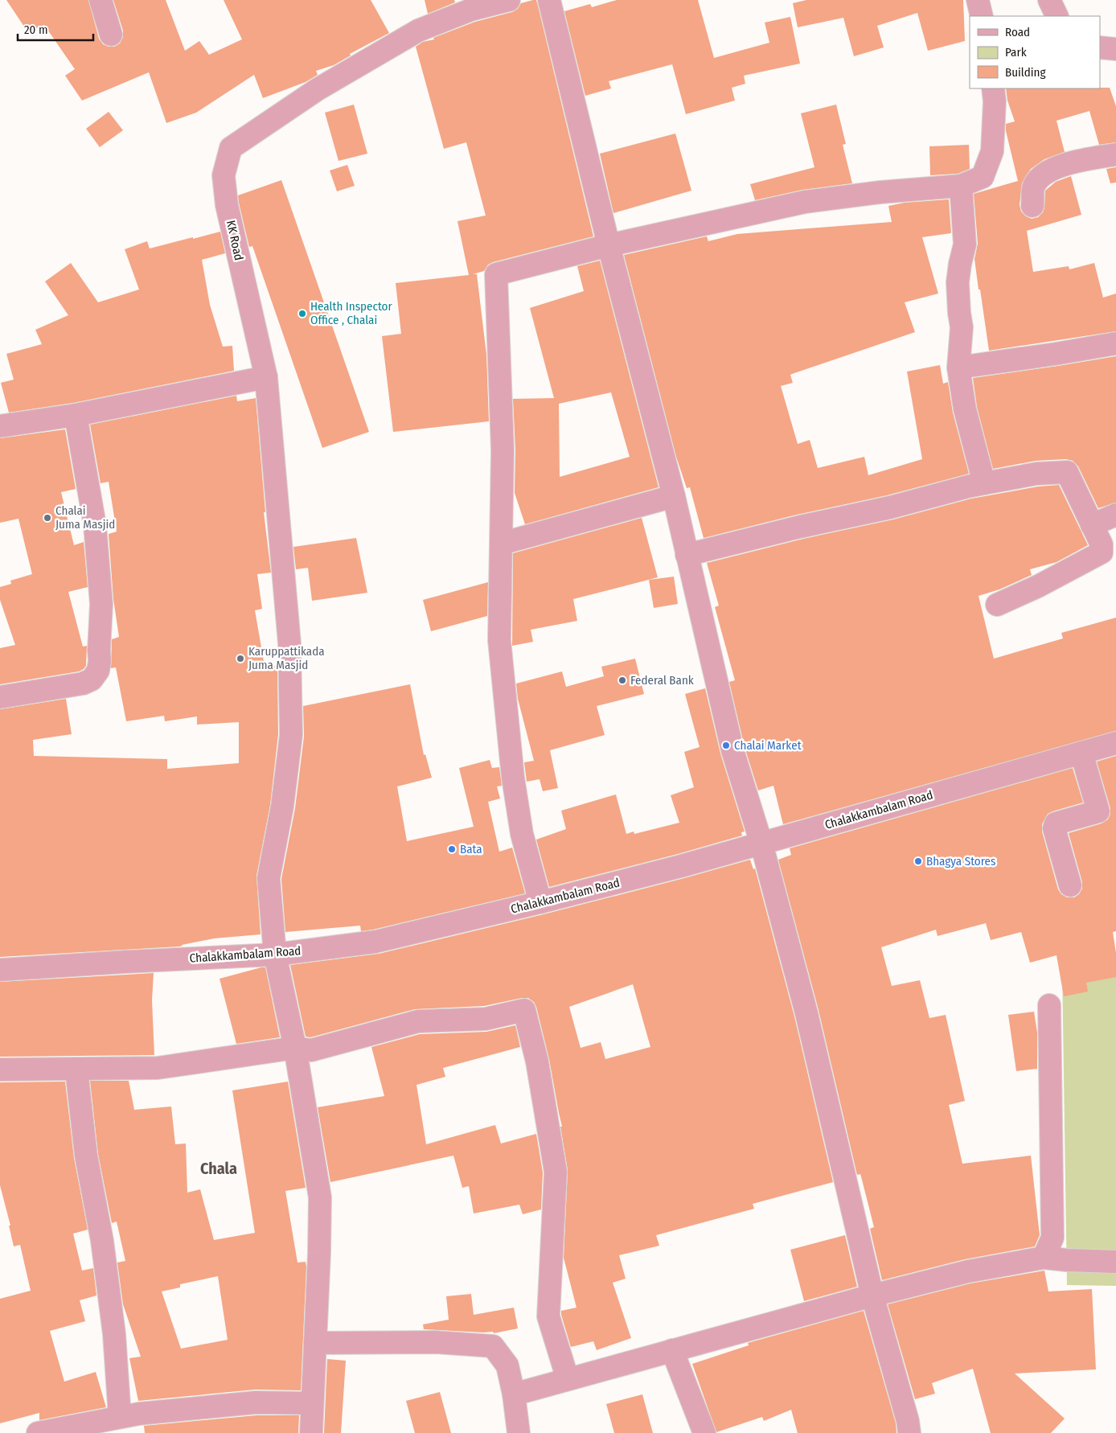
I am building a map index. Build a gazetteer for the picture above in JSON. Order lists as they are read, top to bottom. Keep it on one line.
{"streets":{"street":["KK Road","Chalakkambalam Road"]},"crossings":[["KK Road","Chalakkambalam Road"]],"districts":["Chala"],"places":["Health Inspector Office , Chalai","Chalai Juma Masjid","Karuppattikada Juma Masjid","Federal Bank","Chalai Market","Bata","Bhagya Stores"],"legend":["Road","Park","Building"],"scale_bar":"20 m"}
